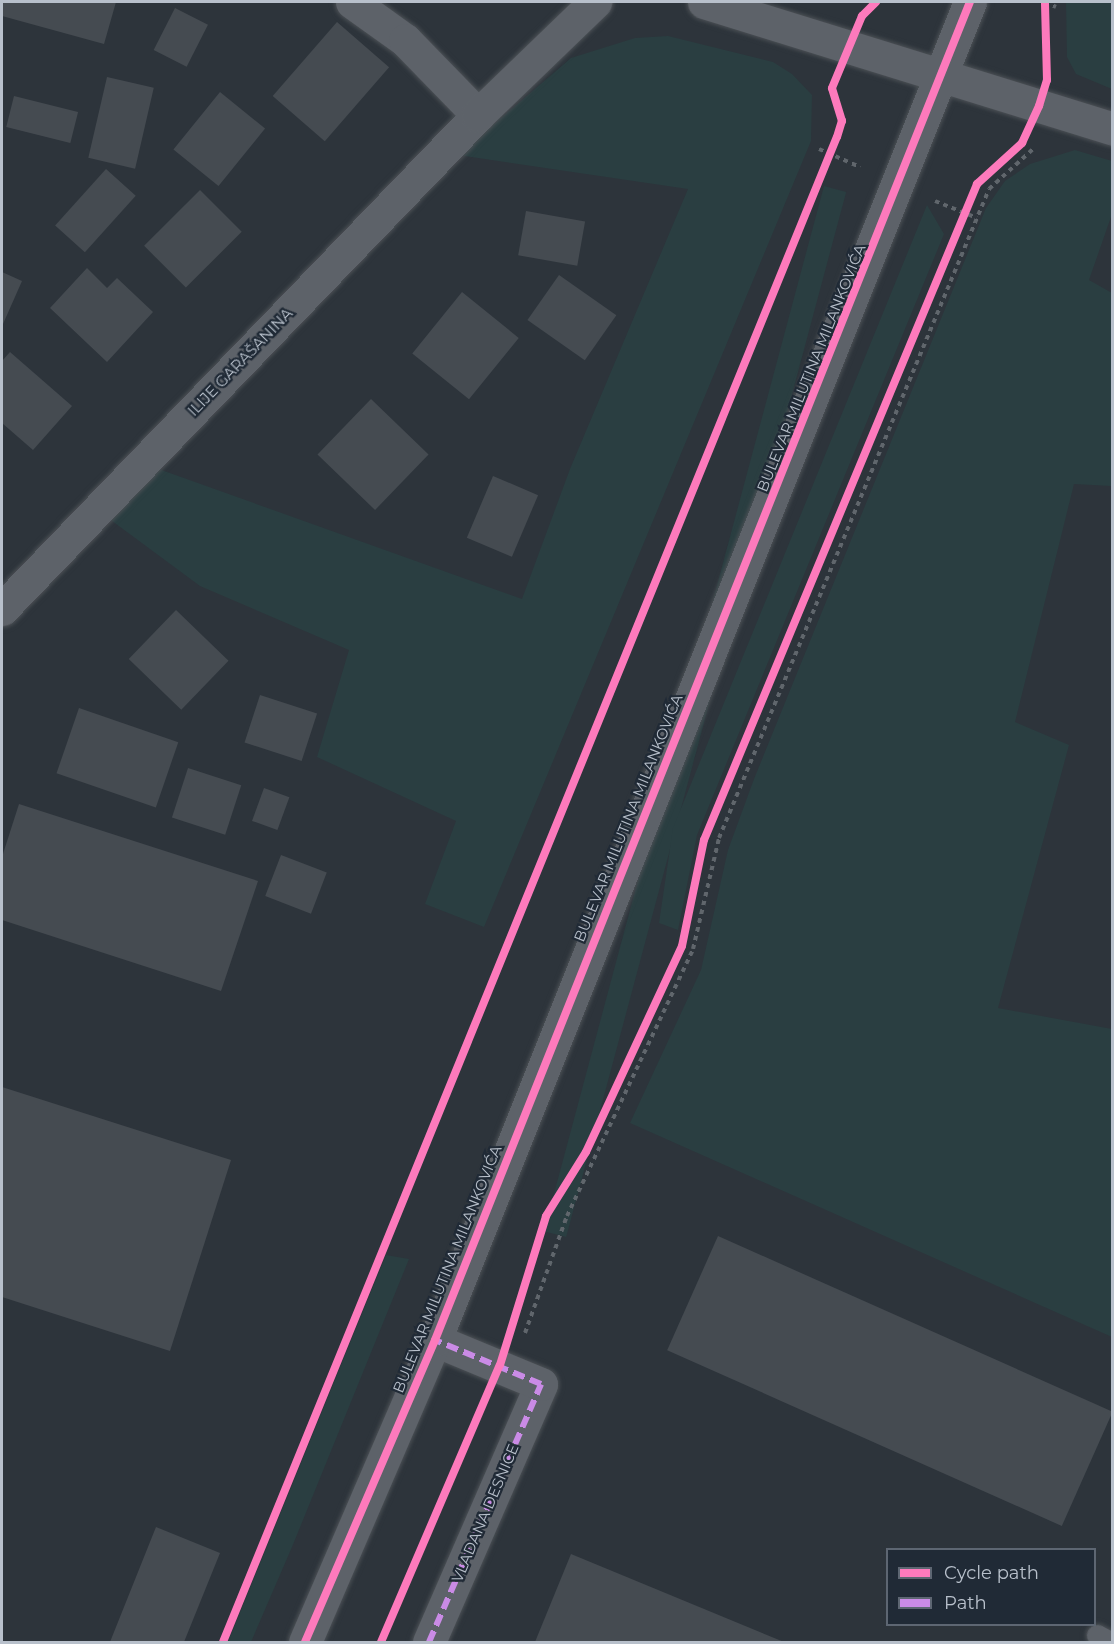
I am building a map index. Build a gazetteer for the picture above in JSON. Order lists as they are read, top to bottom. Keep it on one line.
{"streets":{"street":["ILIJE GARAŠANINA","BULEVAR MILUTINA MILANKOVIĆA","VLADANA DESNICE"]},"legend":["Cycle path","Path"]}
